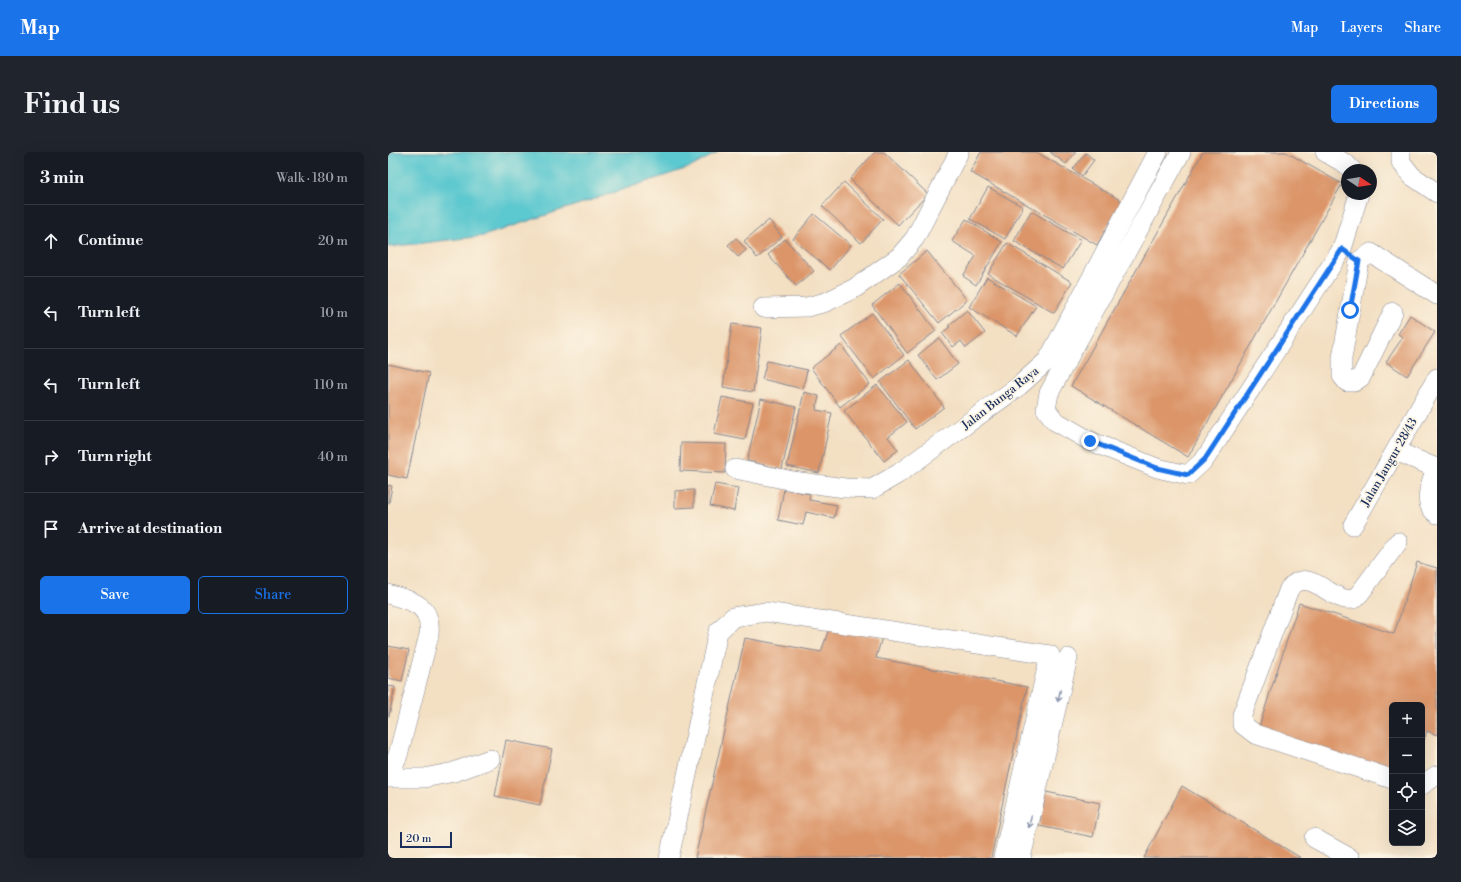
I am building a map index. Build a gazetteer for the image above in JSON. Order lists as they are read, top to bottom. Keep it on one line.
{"streets":{"street":["Jalan Bunga Raya","Jalan Jangur 28/43"]},"scale_bar":"20 m","north":"right","page":{"header":"Map","nav":["Map","Layers","Share"],"buttons":["Directions",["Save","Share"]],"title":"Find us","heading":["3 min","Walk · 180 m"],"list":[["Continue","20 m"],["Turn left","10 m"],["Turn left","110 m"],["Turn right","40 m"],"Arrive at destination"],"map_buttons":["+","−"],"scale":"20 m"}}
